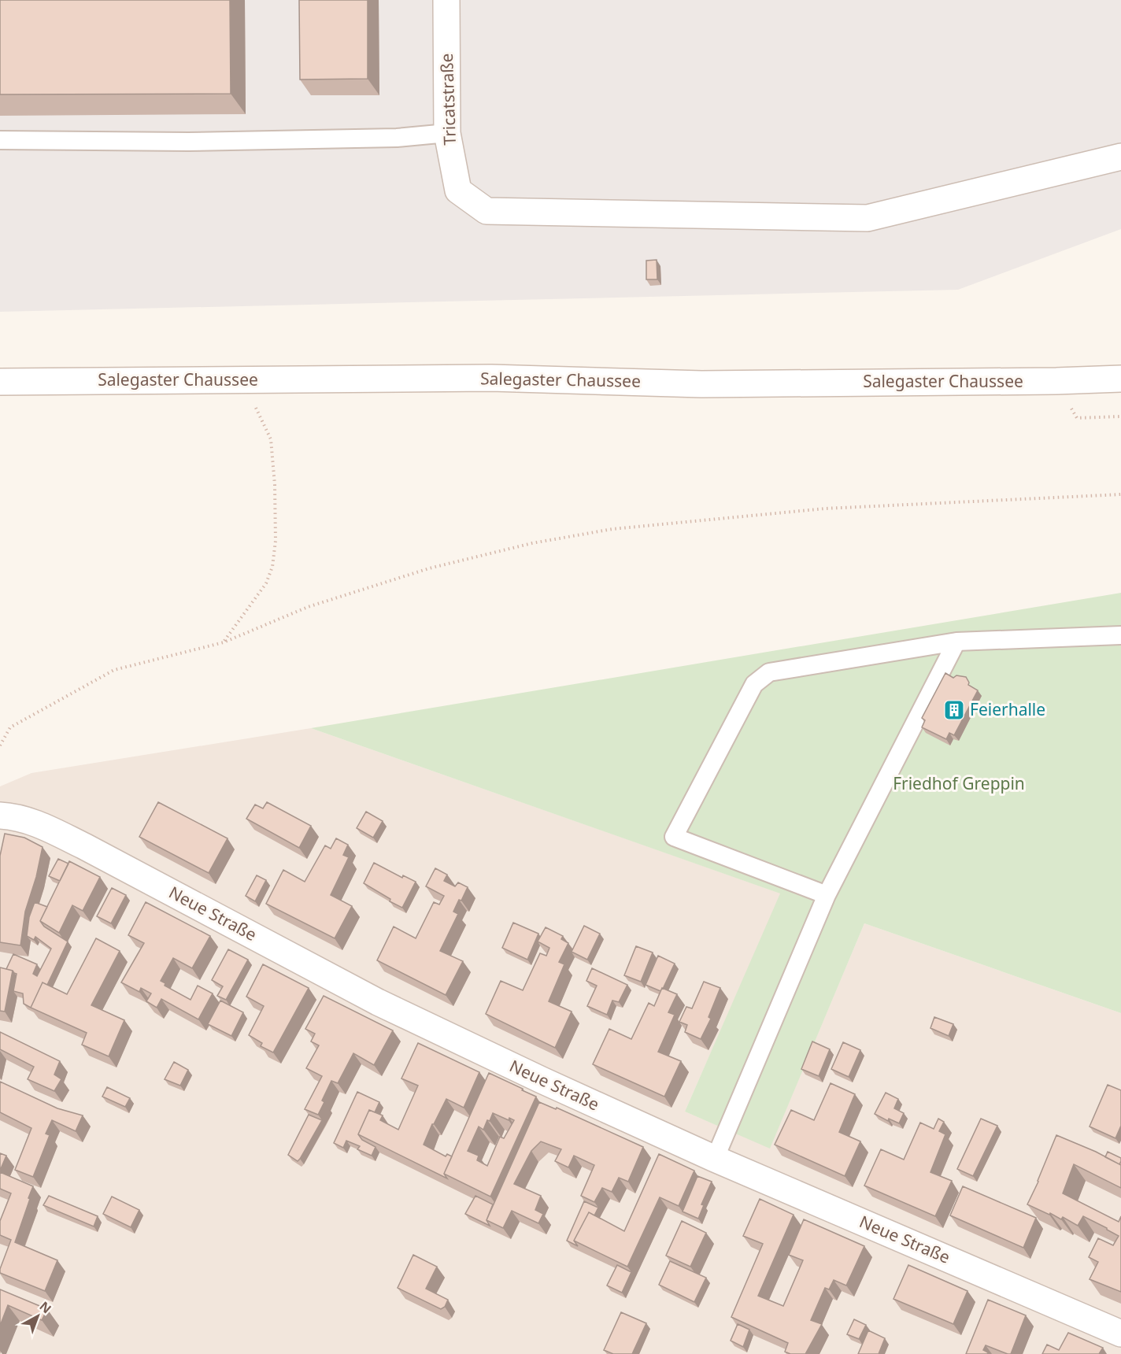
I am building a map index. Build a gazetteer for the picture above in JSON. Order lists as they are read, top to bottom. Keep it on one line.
{"streets":{"street":["Tricatstraße","Salegaster Chaussee","Neue Straße"]},"parks":["Friedhof Greppin"],"places":{"building":["Feierhalle"]},"north":"top right"}
